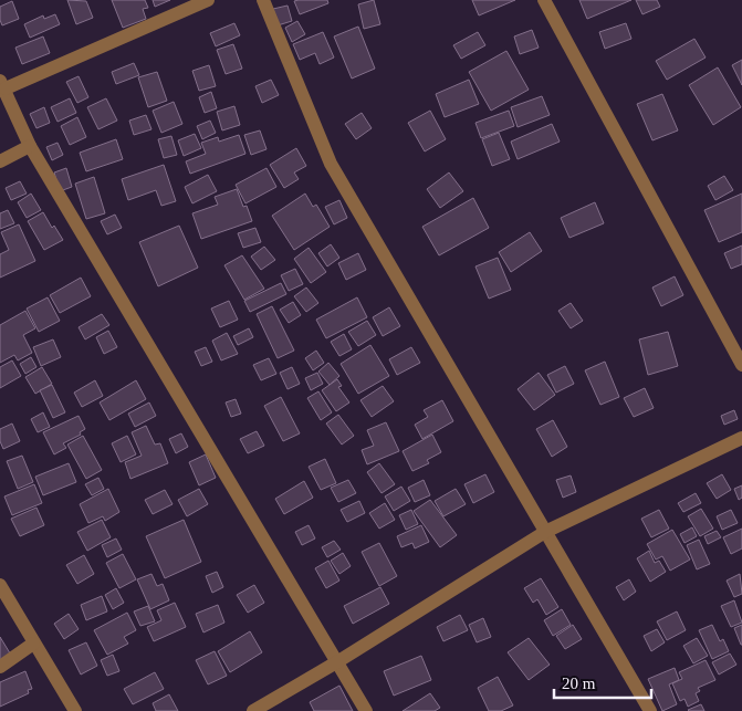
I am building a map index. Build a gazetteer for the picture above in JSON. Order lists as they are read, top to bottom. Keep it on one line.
{"scale_bar":"20 m"}
